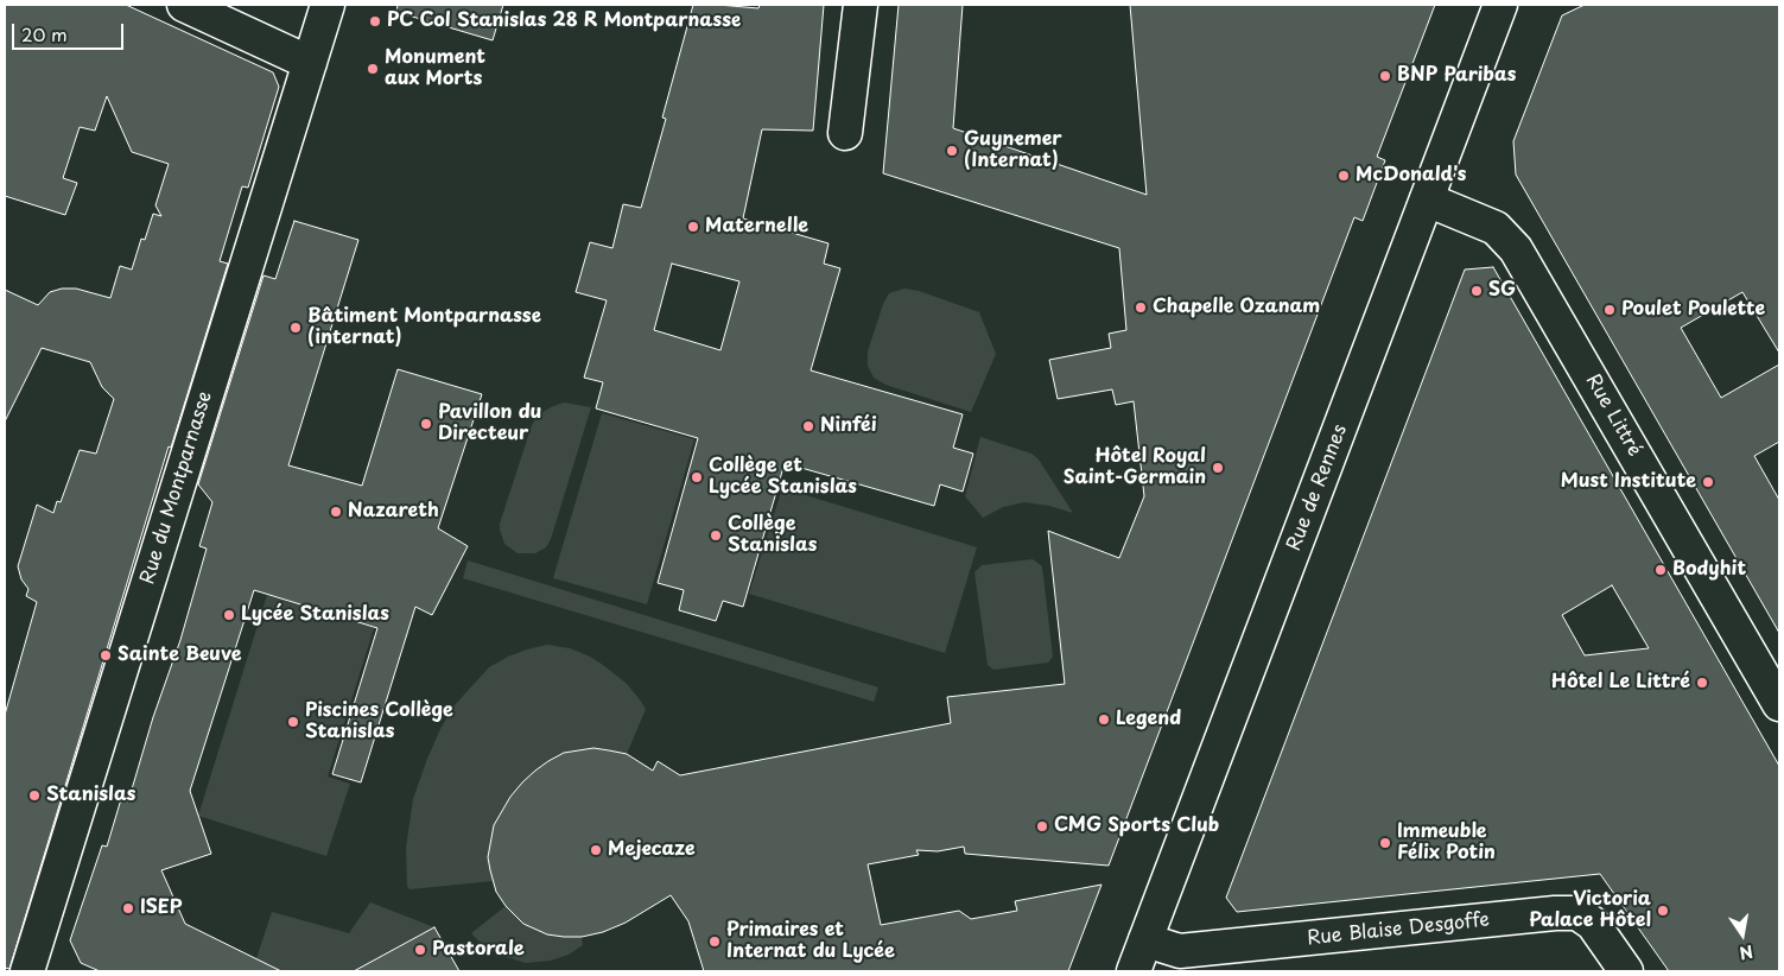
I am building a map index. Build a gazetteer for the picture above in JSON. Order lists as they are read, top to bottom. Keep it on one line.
{"streets":{"street":["Rue Littré","Rue du Montparnasse","Rue de Rennes","Rue Blaise Desgoffe"]},"crossings":[["Rue Littré","Rue de Rennes"],["Rue de Rennes","Rue Blaise Desgoffe"]],"places":["PC Col Stanislas 28 R Montparnasse","Monument aux Morts","BNP Paribas","Guynemer (Internat)","McDonald's","Maternelle","SG","Chapelle Ozanam","Poulet Poulette","Bâtiment Montparnasse (internat)","Pavillon du Directeur","Ninféi","Hôtel Royal Saint-Germain","Collège et Lycée Stanislas","Must Institute","Nazareth","Collège Stanislas","Bodyhit","Lycée Stanislas","Sainte Beuve","Hôtel Le Littré","Legend","Piscines Collège Stanislas","Stanislas","CMG Sports Club","Immeuble Félix Potin","Mejecaze","ISEP","Victoria Palace Hôtel","Primaires et Internat du Lycée","Pastorale"],"scale_bar":"20 m","north":"bottom"}
